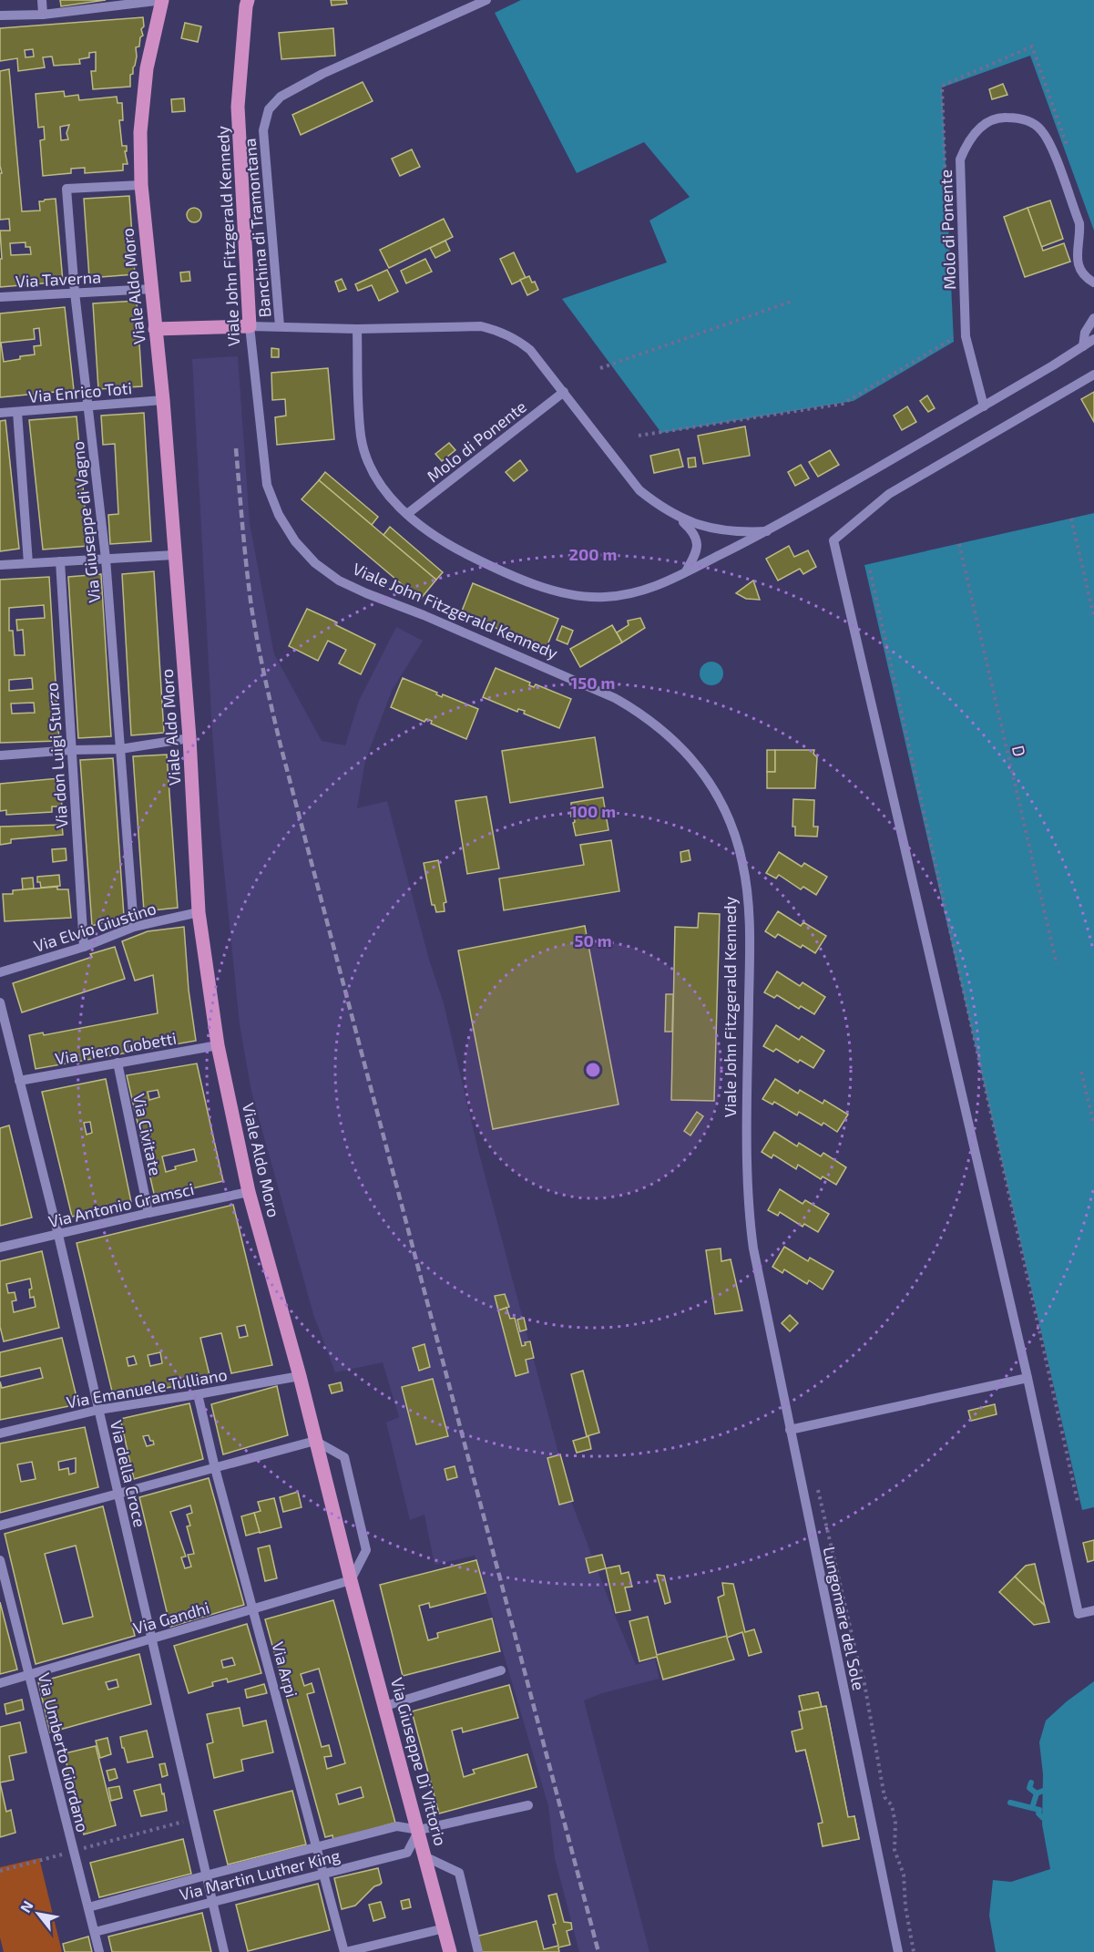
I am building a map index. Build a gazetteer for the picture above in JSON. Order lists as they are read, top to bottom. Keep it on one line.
{"streets":{"main road":["Viale John Fitzgerald Kennedy","Viale Aldo Moro","Via Giuseppe Di Vittorio"],"street":["Banchina di Tramontana","Molo di Ponente","Via Taverna","Via Enrico Toti","Via Giuseppe di Vagno","Via don Luigi Sturzo","Via Elvio Giustino","Via Piero Gobetti","Via Civitate","Via Antonio Gramsci","Via Emanuele Tulliano","Via della Croce","Via Gandhi","Lungomare del Sole","Via Arpi","Via Umberto Giordano","Via Martin Luther King"],"path":["D"]},"crossings":[["Viale John Fitzgerald Kennedy","Lungomare del Sole"],["Via Taverna","Viale Aldo Moro"],["Via Taverna","Via Giuseppe di Vagno"],["Viale Aldo Moro","Via Enrico Toti"],["Viale Aldo Moro","Via Giuseppe di Vagno"],["Viale Aldo Moro","Via Elvio Giustino"],["Viale Aldo Moro","Via Piero Gobetti"],["Viale Aldo Moro","Via Antonio Gramsci"],["Viale Aldo Moro","Via Emanuele Tulliano"],["Viale Aldo Moro","Via Giuseppe Di Vittorio"],["Via Enrico Toti","Via Giuseppe di Vagno"],["Via Giuseppe di Vagno","Via Elvio Giustino"],["Via don Luigi Sturzo","Via Elvio Giustino"],["Via Piero Gobetti","Via Civitate"],["Via Piero Gobetti","Via della Croce"],["Via Civitate","Via Antonio Gramsci"],["Via Antonio Gramsci","Via della Croce"],["Via Emanuele Tulliano","Via della Croce"],["Via Emanuele Tulliano","Via Arpi"],["Via della Croce","Via Gandhi"],["Via della Croce","Via Martin Luther King"],["Via Gandhi","Via Arpi"],["Via Gandhi","Via Umberto Giordano"],["Via Gandhi","Via Giuseppe Di Vittorio"],["Via Arpi","Via Martin Luther King"],["Via Umberto Giordano","Via Martin Luther King"],["Via Giuseppe Di Vittorio","Via Martin Luther King"]],"north":"top left","rings":["200 m","150 m","100 m","50 m"]}
